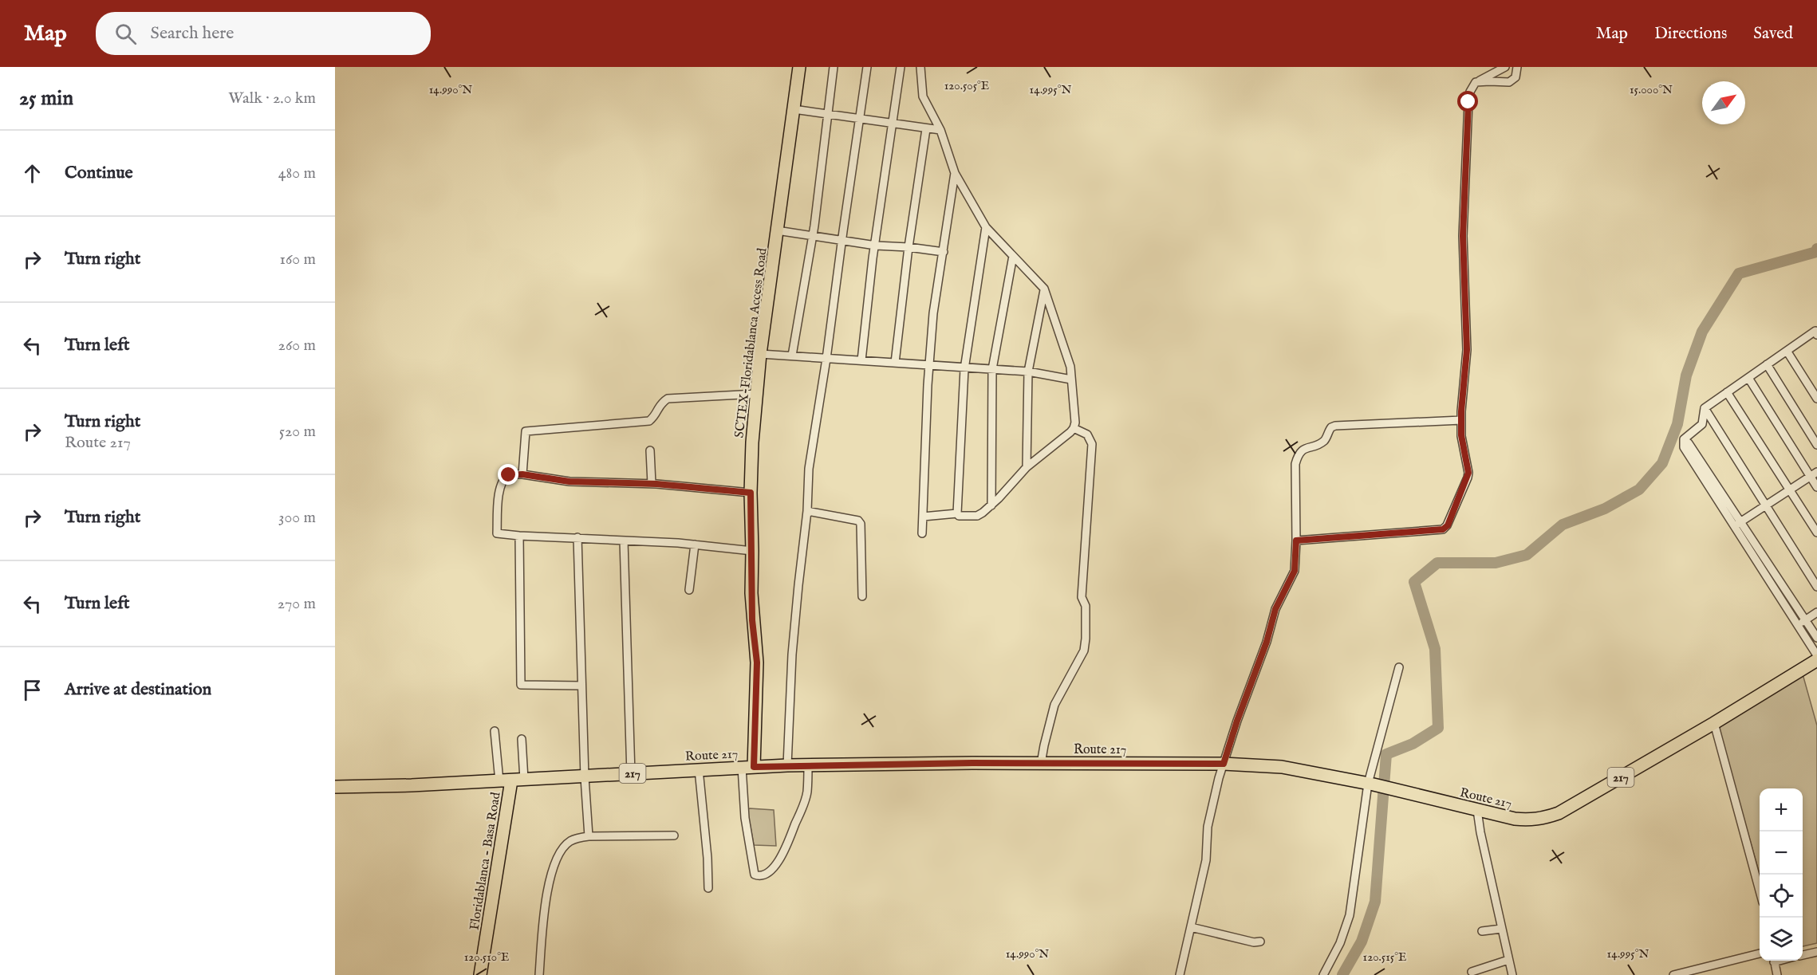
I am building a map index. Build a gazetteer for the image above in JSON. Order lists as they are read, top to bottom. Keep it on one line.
{"streets":{"main road":["SCTEX-Floridablanca Access Road","Route 217","217","Floridablanca - Basa Road"]},"crossings":[["SCTEX-Floridablanca Access Road","Route 217"],["Route 217","Floridablanca - Basa Road"]],"north":"top right","page":{"header":"Map","search":"Search here","nav":["Map","Directions","Saved"],"heading":["25 min","Walk · 2.0 km"],"list":[["Continue","480 m"],["Turn right","160 m"],["Turn left","260 m"],["Turn right","Route 217","520 m"],["Turn right","300 m"],["Turn left","270 m"],"Arrive at destination"],"map_buttons":["+","−"]},"coordinates":["120.505°E","14.990°N","14.995°N","15.000°N","120.510°E","120.515°E"]}
